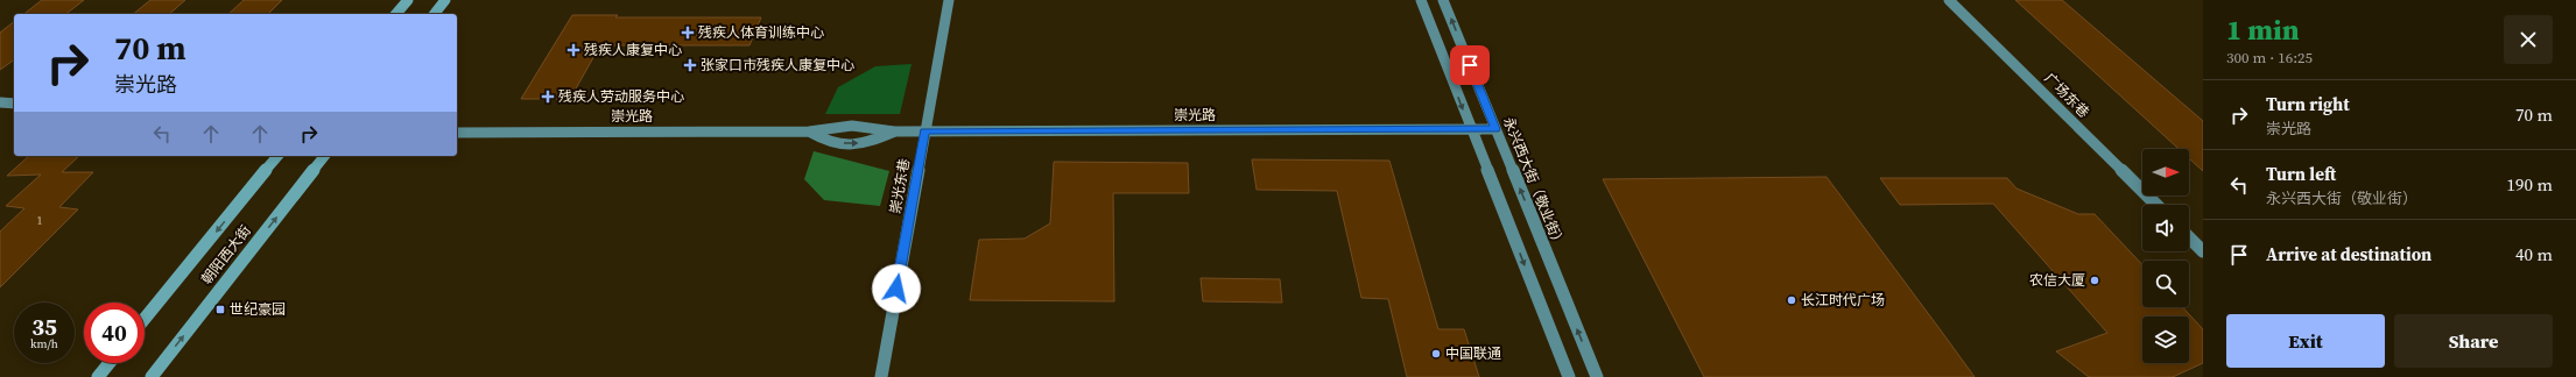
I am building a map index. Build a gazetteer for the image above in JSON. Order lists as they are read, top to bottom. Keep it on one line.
{"streets":{"main road":["朝阳西大街"],"street":["广场东巷","崇光路","永兴西大街（敬业街）","崇光东巷"]},"crossings":[["崇光路","永兴西大街（敬业街）"],["崇光路","崇光东巷"]],"places":{"health":["残疾人体育训练中心","残疾人康复中心","张家口市残疾人康复中心","残疾人劳动服务中心"],"other":["农信大厦","长江时代广场","中国联通"],"transit":["世纪豪园"]},"house_numbers":["1"],"north":"right","page":{"heading":["1 min","300 m · 16:25"],"turn":["70 m","崇光路"],"list":[{"name":"Turn right","note":"崇光路","value":"70 m"},{"name":"Turn left","note":"永兴西大街（敬业街）","value":"190 m"},{"name":"Arrive at destination","value":"40 m"}],"speed":"35 km/h","limit":"40","buttons":["Exit","Share"]}}
